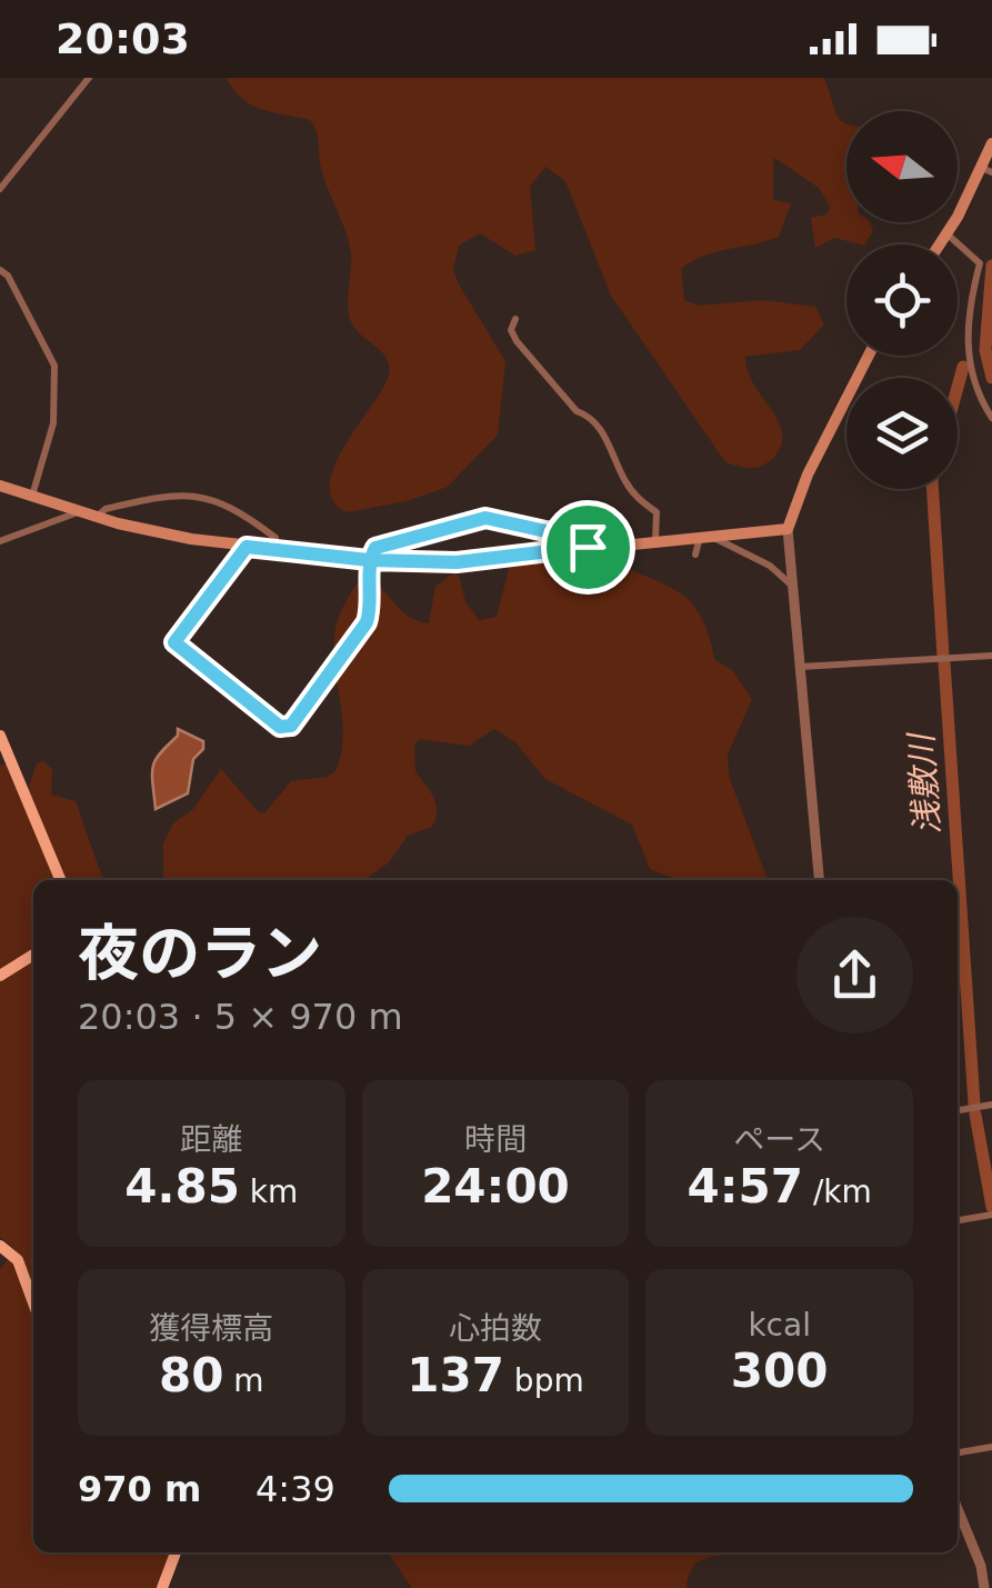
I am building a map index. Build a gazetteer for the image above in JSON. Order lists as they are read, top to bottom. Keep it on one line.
{"water":["浅敷川"],"north":"left","page":{"status":"20:03","heading":["夜のラン","20:03 · 5 × 970 m"],"stats":[["距離","4.85 km"],["時間","24:00"],["ペース","4:57 /km"],["獲得標高","80 m"],["心拍数","137 bpm"],["kcal","300"]],"list":[{"name":"970 m","note":"4:39"}]}}
